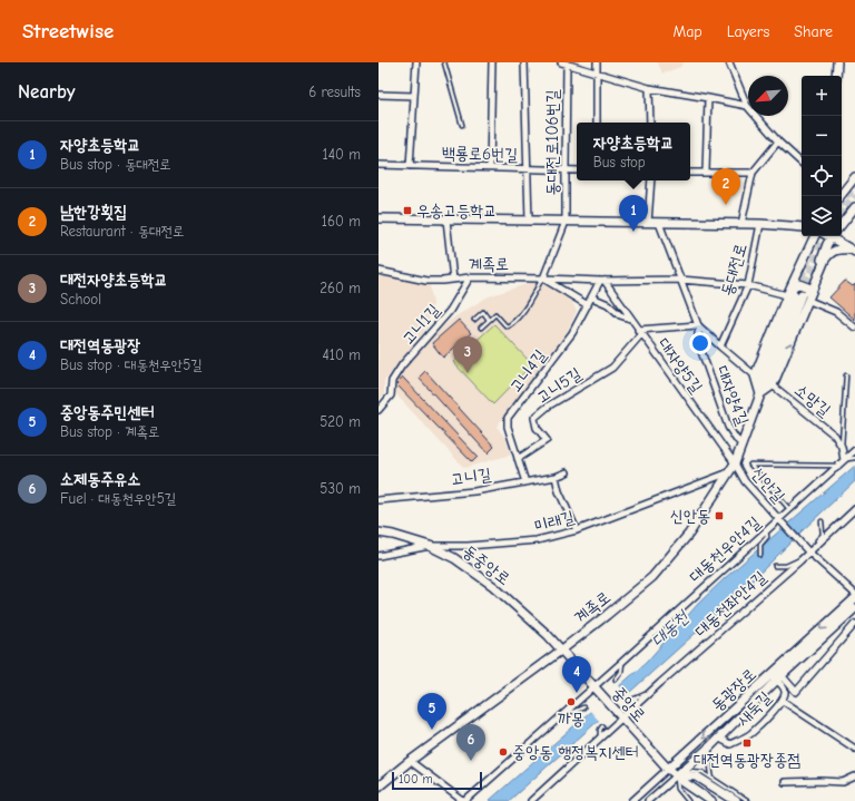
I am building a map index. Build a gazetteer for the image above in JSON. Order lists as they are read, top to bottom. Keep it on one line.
{"streets":{"main road":["계족로","동대전로","동중앙로","동광장로","중앙로"],"street":["동대전로106번길","백룡로6번길","고니1길","대자양5길","고니4길","고니5길","대자양4길","소망길","고니길","신안길","미래길","대동천우안4길","대동천좌안4길","새둑길"]},"crossings":[["동대전로106번길","백룡로6번길"],["동대전로106번길","동대전로"],["계족로","동대전로"],["계족로","고니1길"],["계족로","대자양5길"],["계족로","고니4길"],["계족로","대자양4길"],["계족로","신안길"],["계족로","미래길"],["계족로","동중앙로"],["계족로","중앙로"],["대자양5길","고니4길"],["대자양5길","고니5길"],["대자양5길","신안길"],["고니4길","고니5길"],["고니4길","고니길"],["소망길","대동천우안4길"],["신안길","대동천우안4길"],["신안길","대동천좌안4길"],["미래길","동중앙로"],["대동천우안4길","중앙로"],["동중앙로","중앙로"],["대동천좌안4길","중앙로"],["동광장로","중앙로"],["동광장로","새둑길"]],"water":["대동천"],"places":{"transit":["우송고등학교","신안동","대전역동광장종점"],"other":["까몽","중앙동 행정복지센터"]},"scale_bar":"100 m","north":"bottom left","page":{"header":"Streetwise","nav":["Map","Layers","Share"],"heading":["Nearby","6 results"],"map_buttons":["+","−"],"list":[{"mark":"1","name":"자양초등학교","note":"Bus stop · 동대전로","value":"140 m"},{"mark":"2","name":"남한강횟집","note":"Restaurant · 동대전로","value":"160 m"},{"mark":"3","name":"대전자양초등학교","note":"School","value":"260 m"},{"mark":"4","name":"대전역동광장","note":"Bus stop · 대동천우안5길","value":"410 m"},{"mark":"5","name":"중앙동주민센터","note":"Bus stop · 계족로","value":"520 m"},{"mark":"6","name":"소제동주유소","note":"Fuel · 대동천우안5길","value":"530 m"}],"popup":["자양초등학교","Bus stop"],"pins":["2","1","3","4","5","6"],"scale":"100 m"}}
